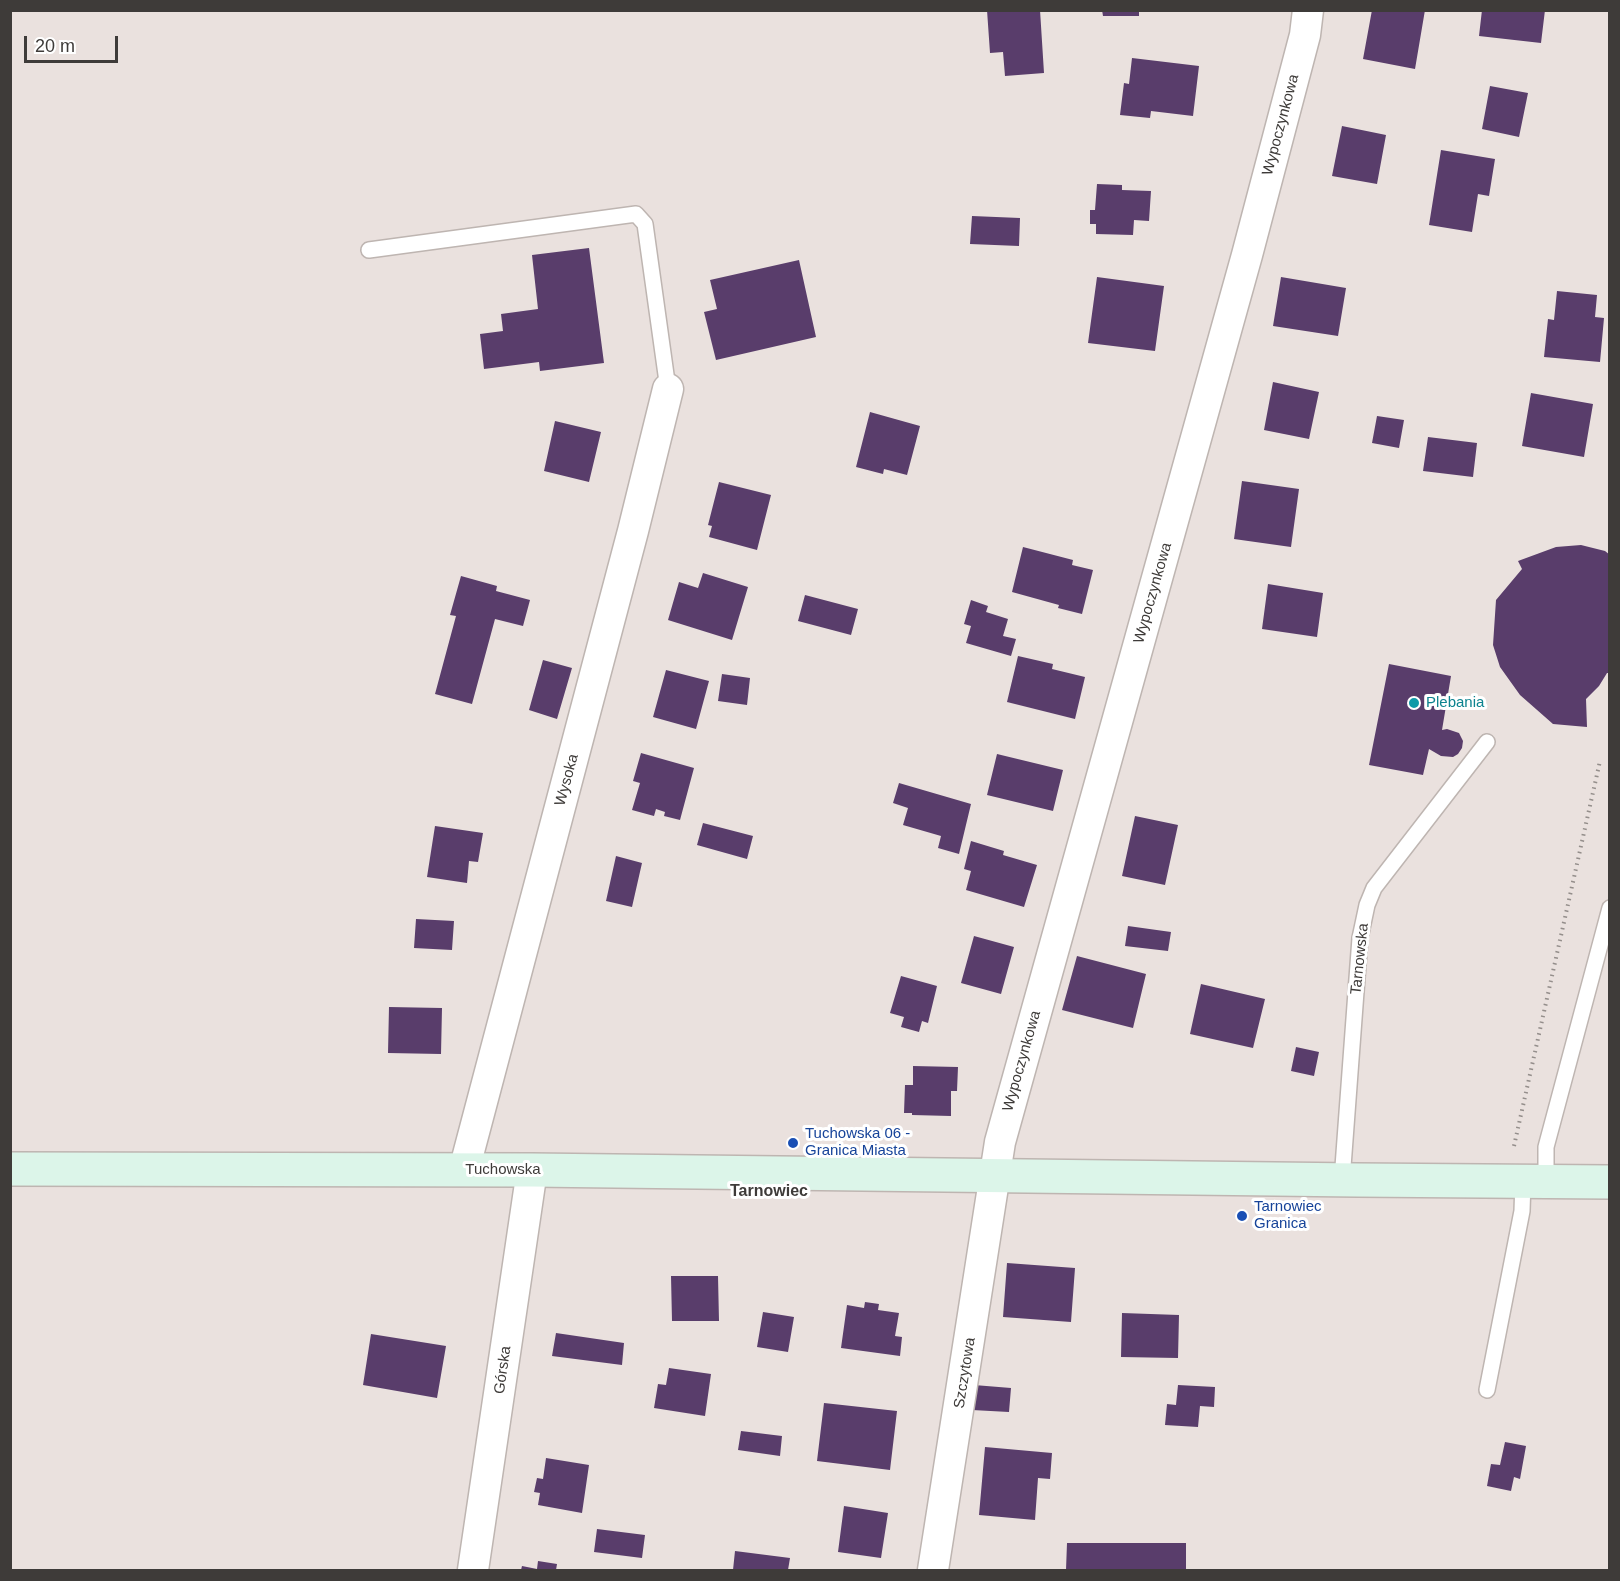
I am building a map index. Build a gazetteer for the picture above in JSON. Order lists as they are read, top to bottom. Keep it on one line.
{"streets":{"main road":["Tuchowska"],"street":["Wypoczynkowa","Wysoka","Górska","Szczytowa"],"lane":["Tarnowska"]},"crossings":[["Wypoczynkowa","Tuchowska"],["Wypoczynkowa","Szczytowa"],["Wysoka","Tuchowska"],["Tuchowska","Górska"],["Tuchowska","Szczytowa"]],"districts":["Tarnowiec"],"places":["Plebania","Tuchowska 06 - Granica Miasta","Tarnowiec Granica"],"scale_bar":"20 m"}
